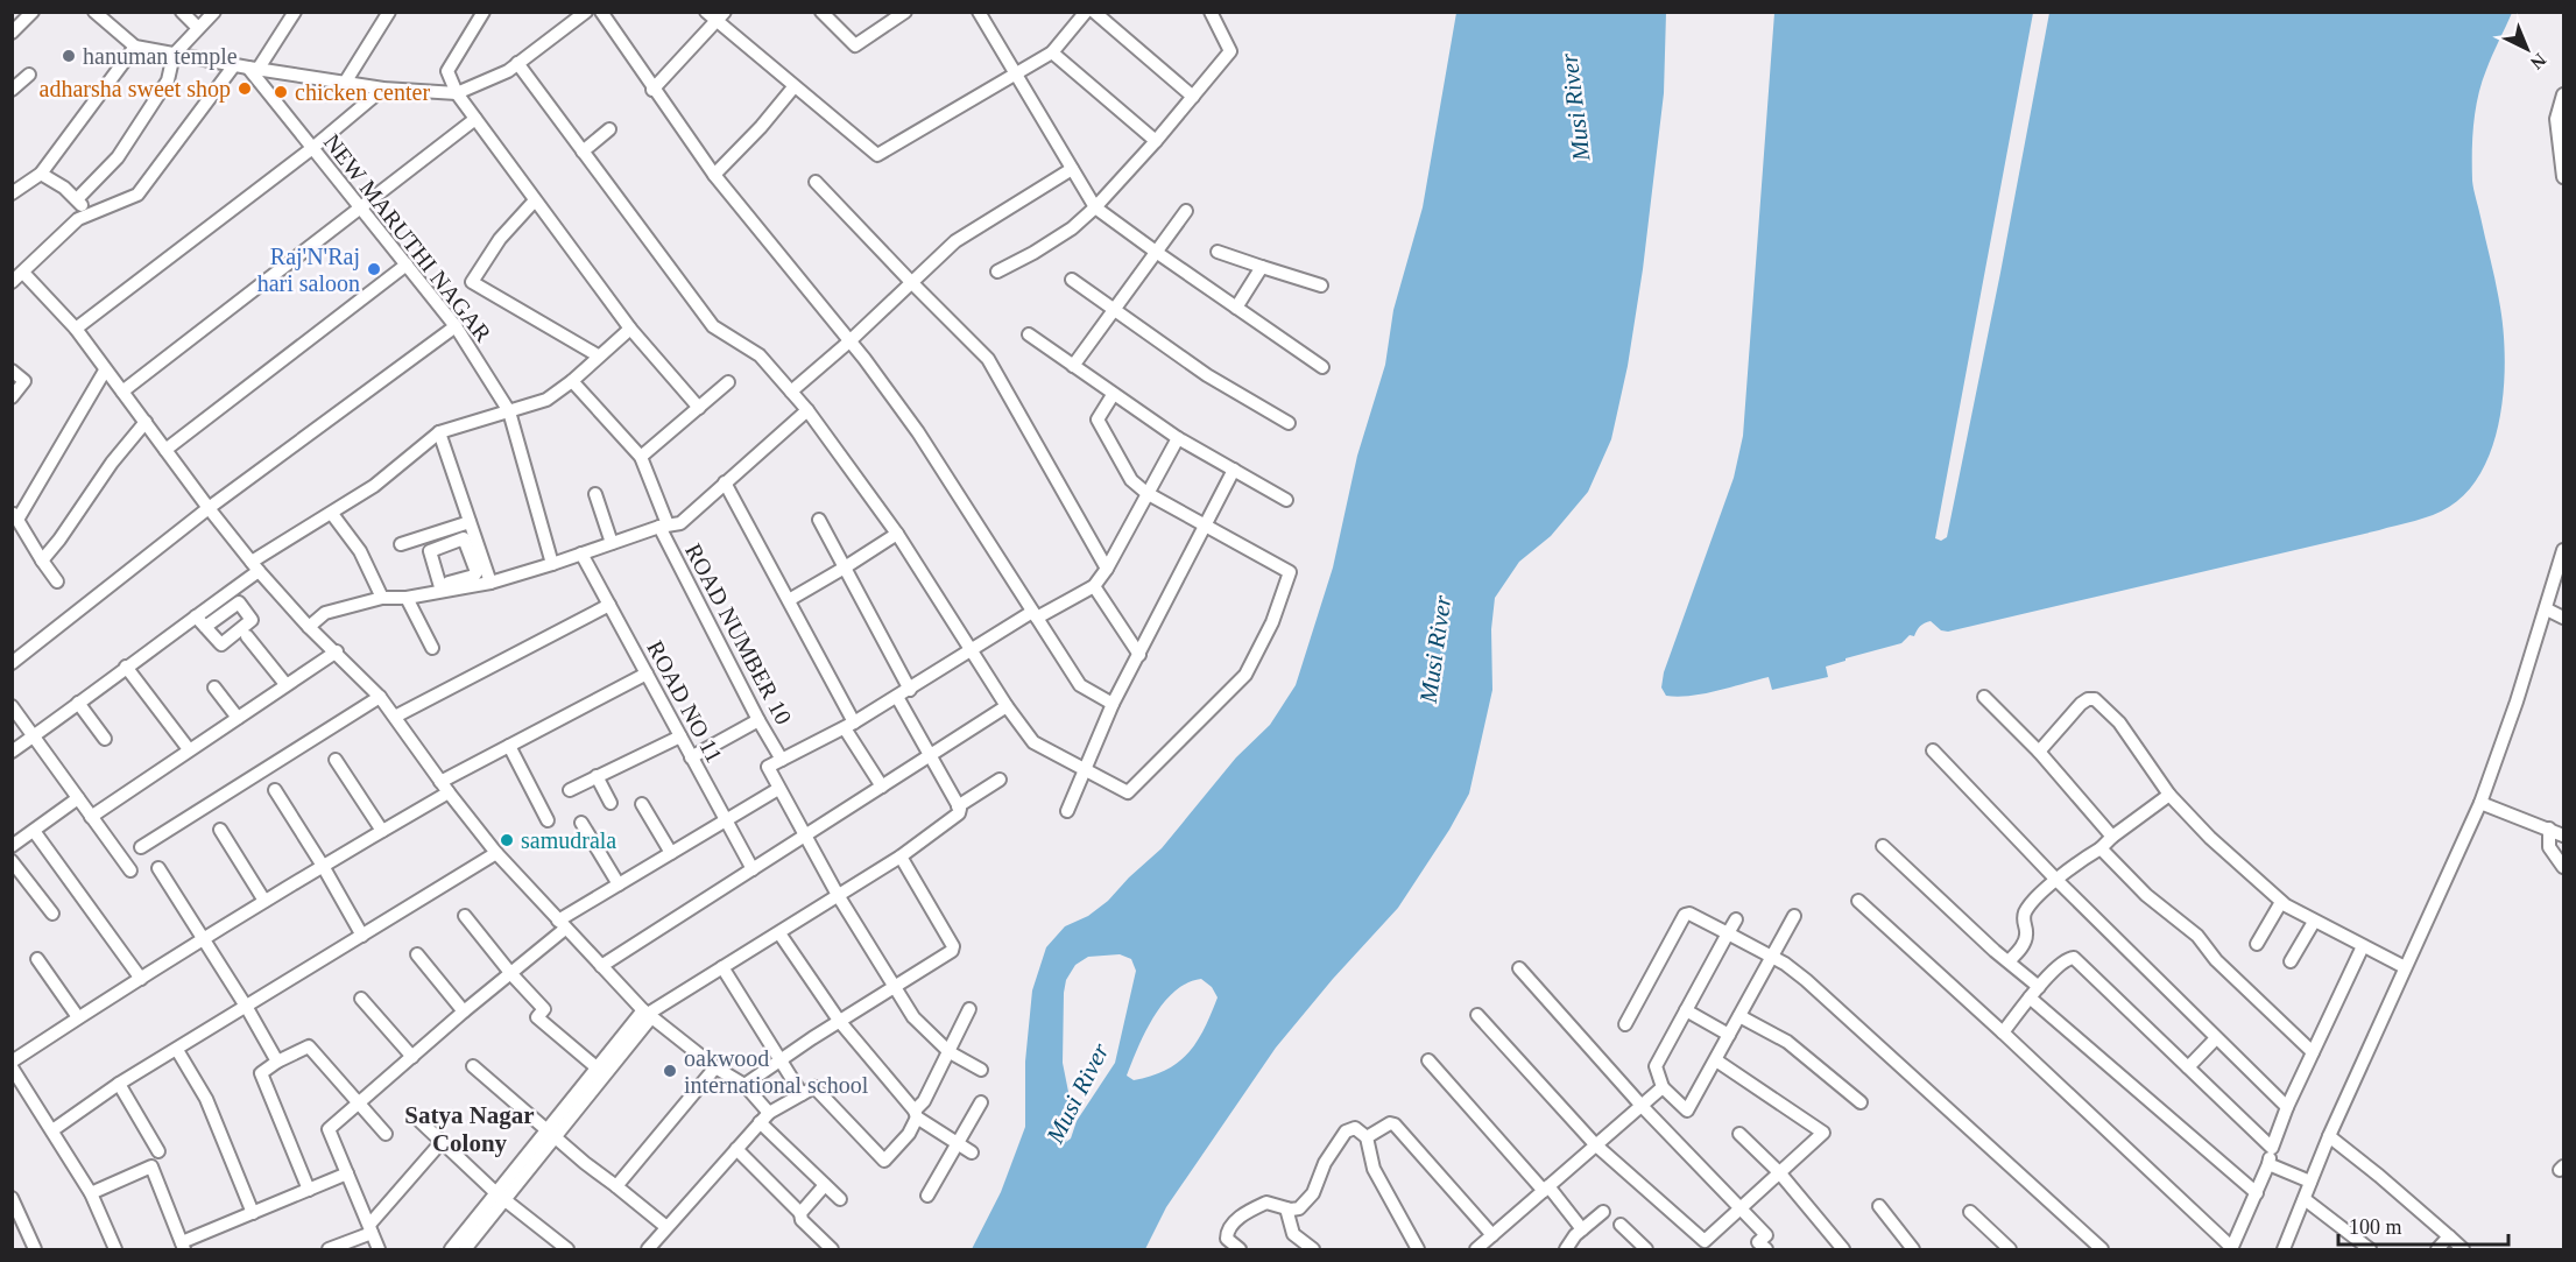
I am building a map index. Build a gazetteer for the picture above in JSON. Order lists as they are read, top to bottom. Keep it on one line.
{"streets":{"street":["NEW MARUTHI NAGAR","ROAD NUMBER 10","ROAD NO 11"]},"districts":["Satya Nagar Colony"],"water":["Musi River"],"places":["hanuman temple","adharsha sweet shop","chicken center","Raj'N'Raj hari saloon","samudrala","oakwood international school"],"scale_bar":"100 m","north":"bottom right"}
